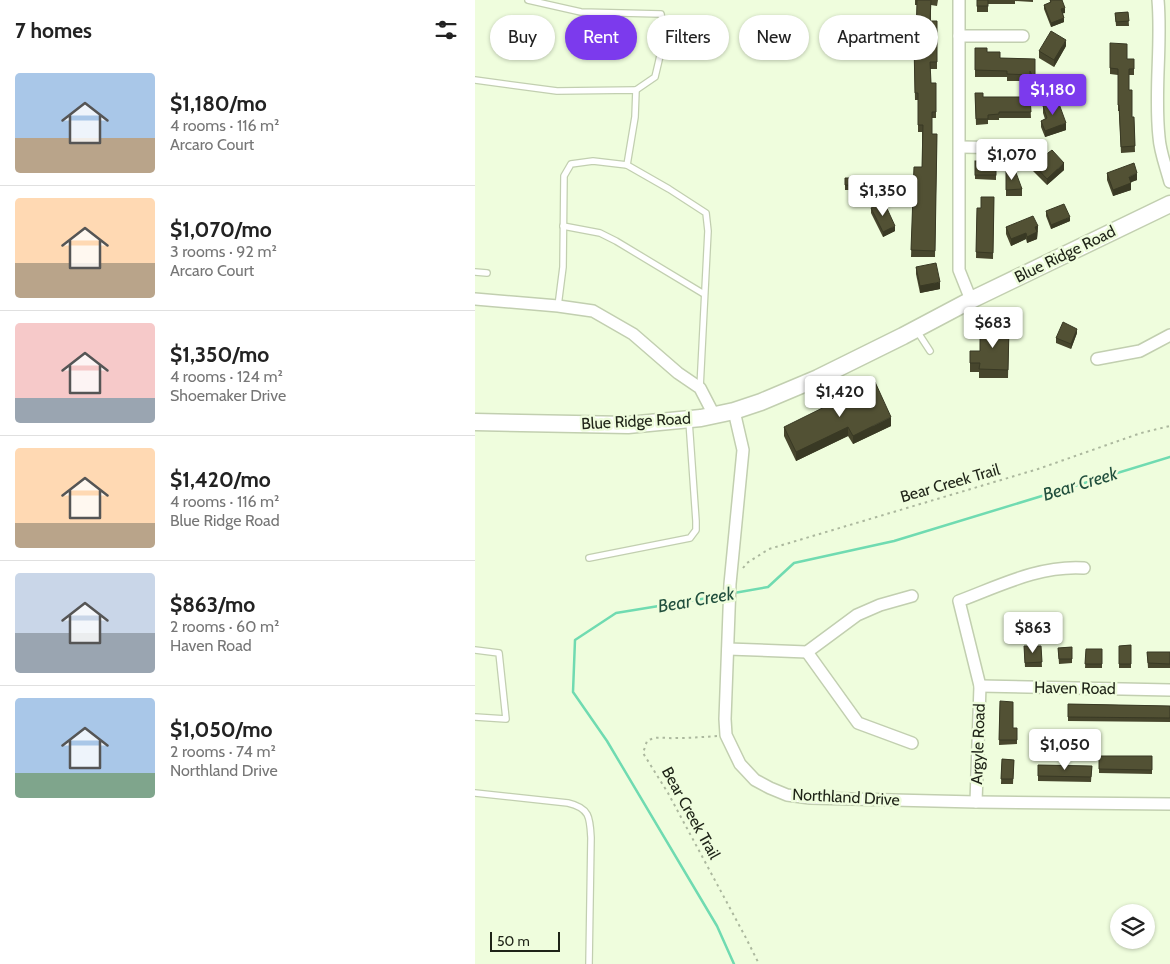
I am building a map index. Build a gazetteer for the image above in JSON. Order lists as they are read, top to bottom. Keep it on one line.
{"streets":{"street":["Blue Ridge Road","Haven Road","Argyle Road","Northland Drive"],"path":["Bear Creek Trail"]},"crossings":[["Blue Ridge Road","Northland Drive"],["Haven Road","Argyle Road"],["Argyle Road","Northland Drive"]],"water":["Bear Creek"],"scale_bar":"50 m","page":{"heading":"7 homes","chip":["Buy","Rent","Filters","New","Apartment"],"list":[{"name":"$1,180/mo","note":"4 rooms · 116 m² · Arcaro Court"},{"name":"$1,070/mo","note":"3 rooms · 92 m² · Arcaro Court"},{"name":"$1,350/mo","note":"4 rooms · 124 m² · Shoemaker Drive"},{"name":"$1,420/mo","note":"4 rooms · 116 m² · Blue Ridge Road"},{"name":"$863/mo","note":"2 rooms · 60 m² · Haven Road"},{"name":"$1,050/mo","note":"2 rooms · 74 m² · Northland Drive"}],"price":["$1,180","$1,070","$1,350","$683","$1,420","$863","$1,050"],"scale":"50 m"}}
